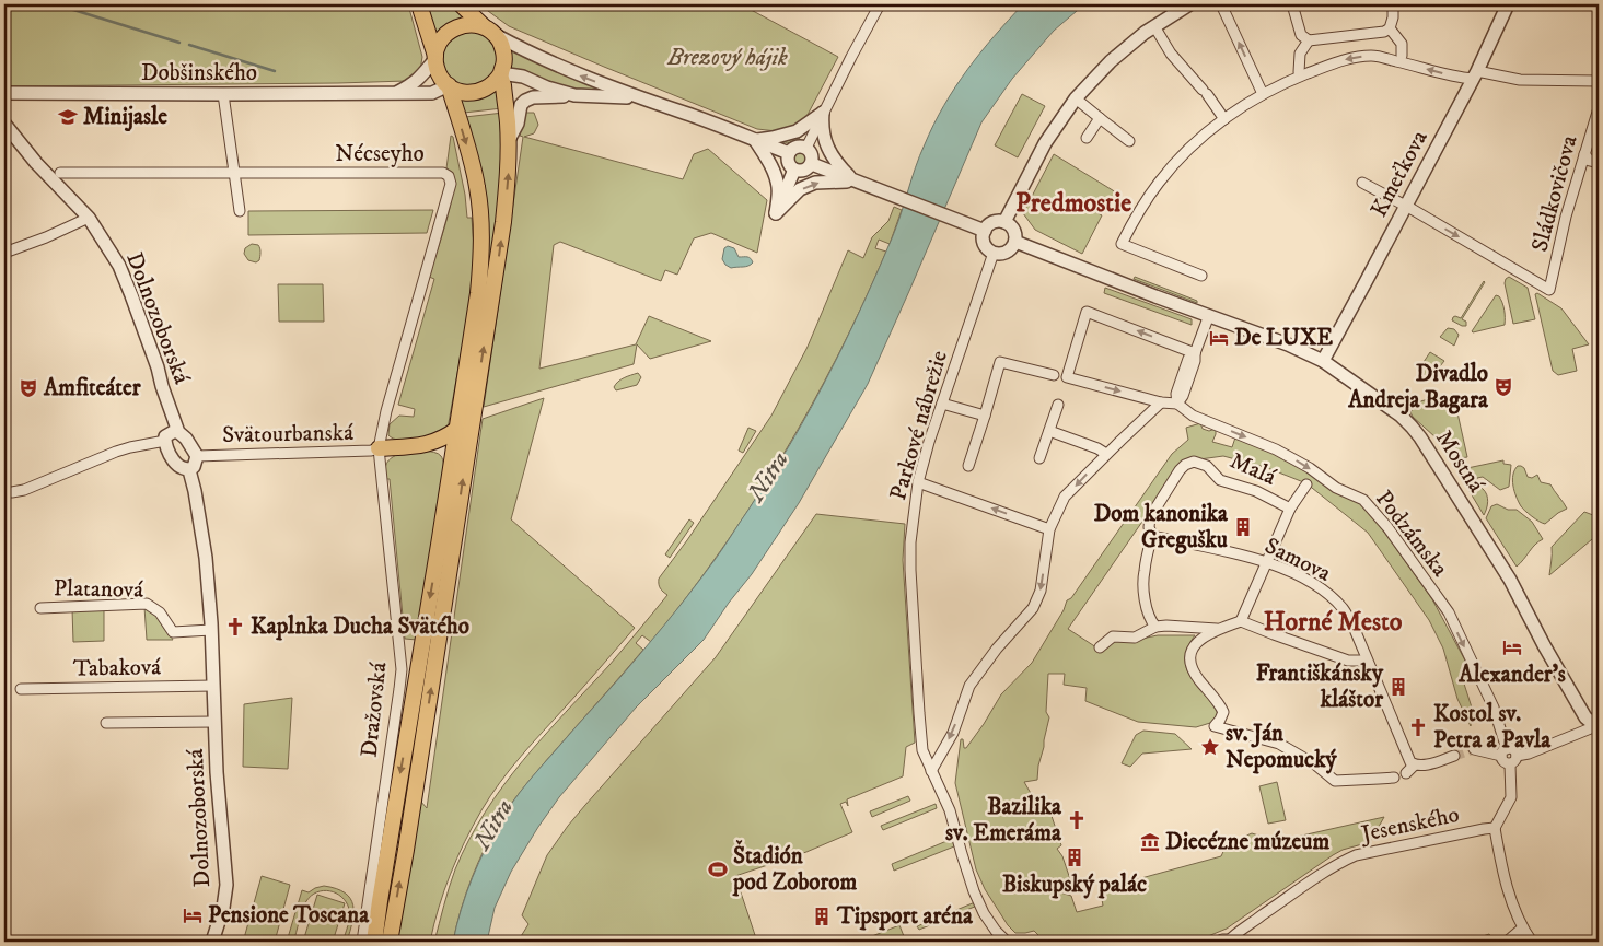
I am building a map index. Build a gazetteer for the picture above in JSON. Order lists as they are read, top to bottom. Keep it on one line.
{"streets":{"street":["Dobšinského","Nécseyho","Kmeťkova","Sládkovičova","Dolnozoborská","Parkové nábrežie","Svätourbanská","Mostná","Malá","Podzámska","Samova","Platanová","Tabaková","Dražovská","Jesenského"]},"crossings":[["Nécseyho","Svätourbanská"],["Nécseyho","Dražovská"],["Kmeťkova","Sládkovičova"],["Kmeťkova","Mostná"],["Dolnozoborská","Svätourbanská"],["Dolnozoborská","Platanová"],["Dolnozoborská","Tabaková"],["Parkové nábrežie","Mostná"],["Svätourbanská","Dražovská"],["Malá","Samova"]],"districts":["Predmostie","Horné Mesto"],"water":["Nitra"],"parks":["Brezový hájik"],"places":{"school or university":["Minijasle"],"hotel":["De LUXE","Alexander's","Pensione Toscana"],"theatre":["Divadlo Andreja Bagara","Amfiteáter"],"building":["Dom kanonika Gregušku","Františkánsky kláštor","Biskupský palác","Tipsport aréna"],"church":["Kaplnka Ducha Svätého","Kostol sv. Petra a Pavla","Bazilika sv. Emeráma"],"place":["sv. Ján Nepomucký"],"museum":["Diecézne múzeum"],"sports":["Štadión pod Zoborom"]}}
